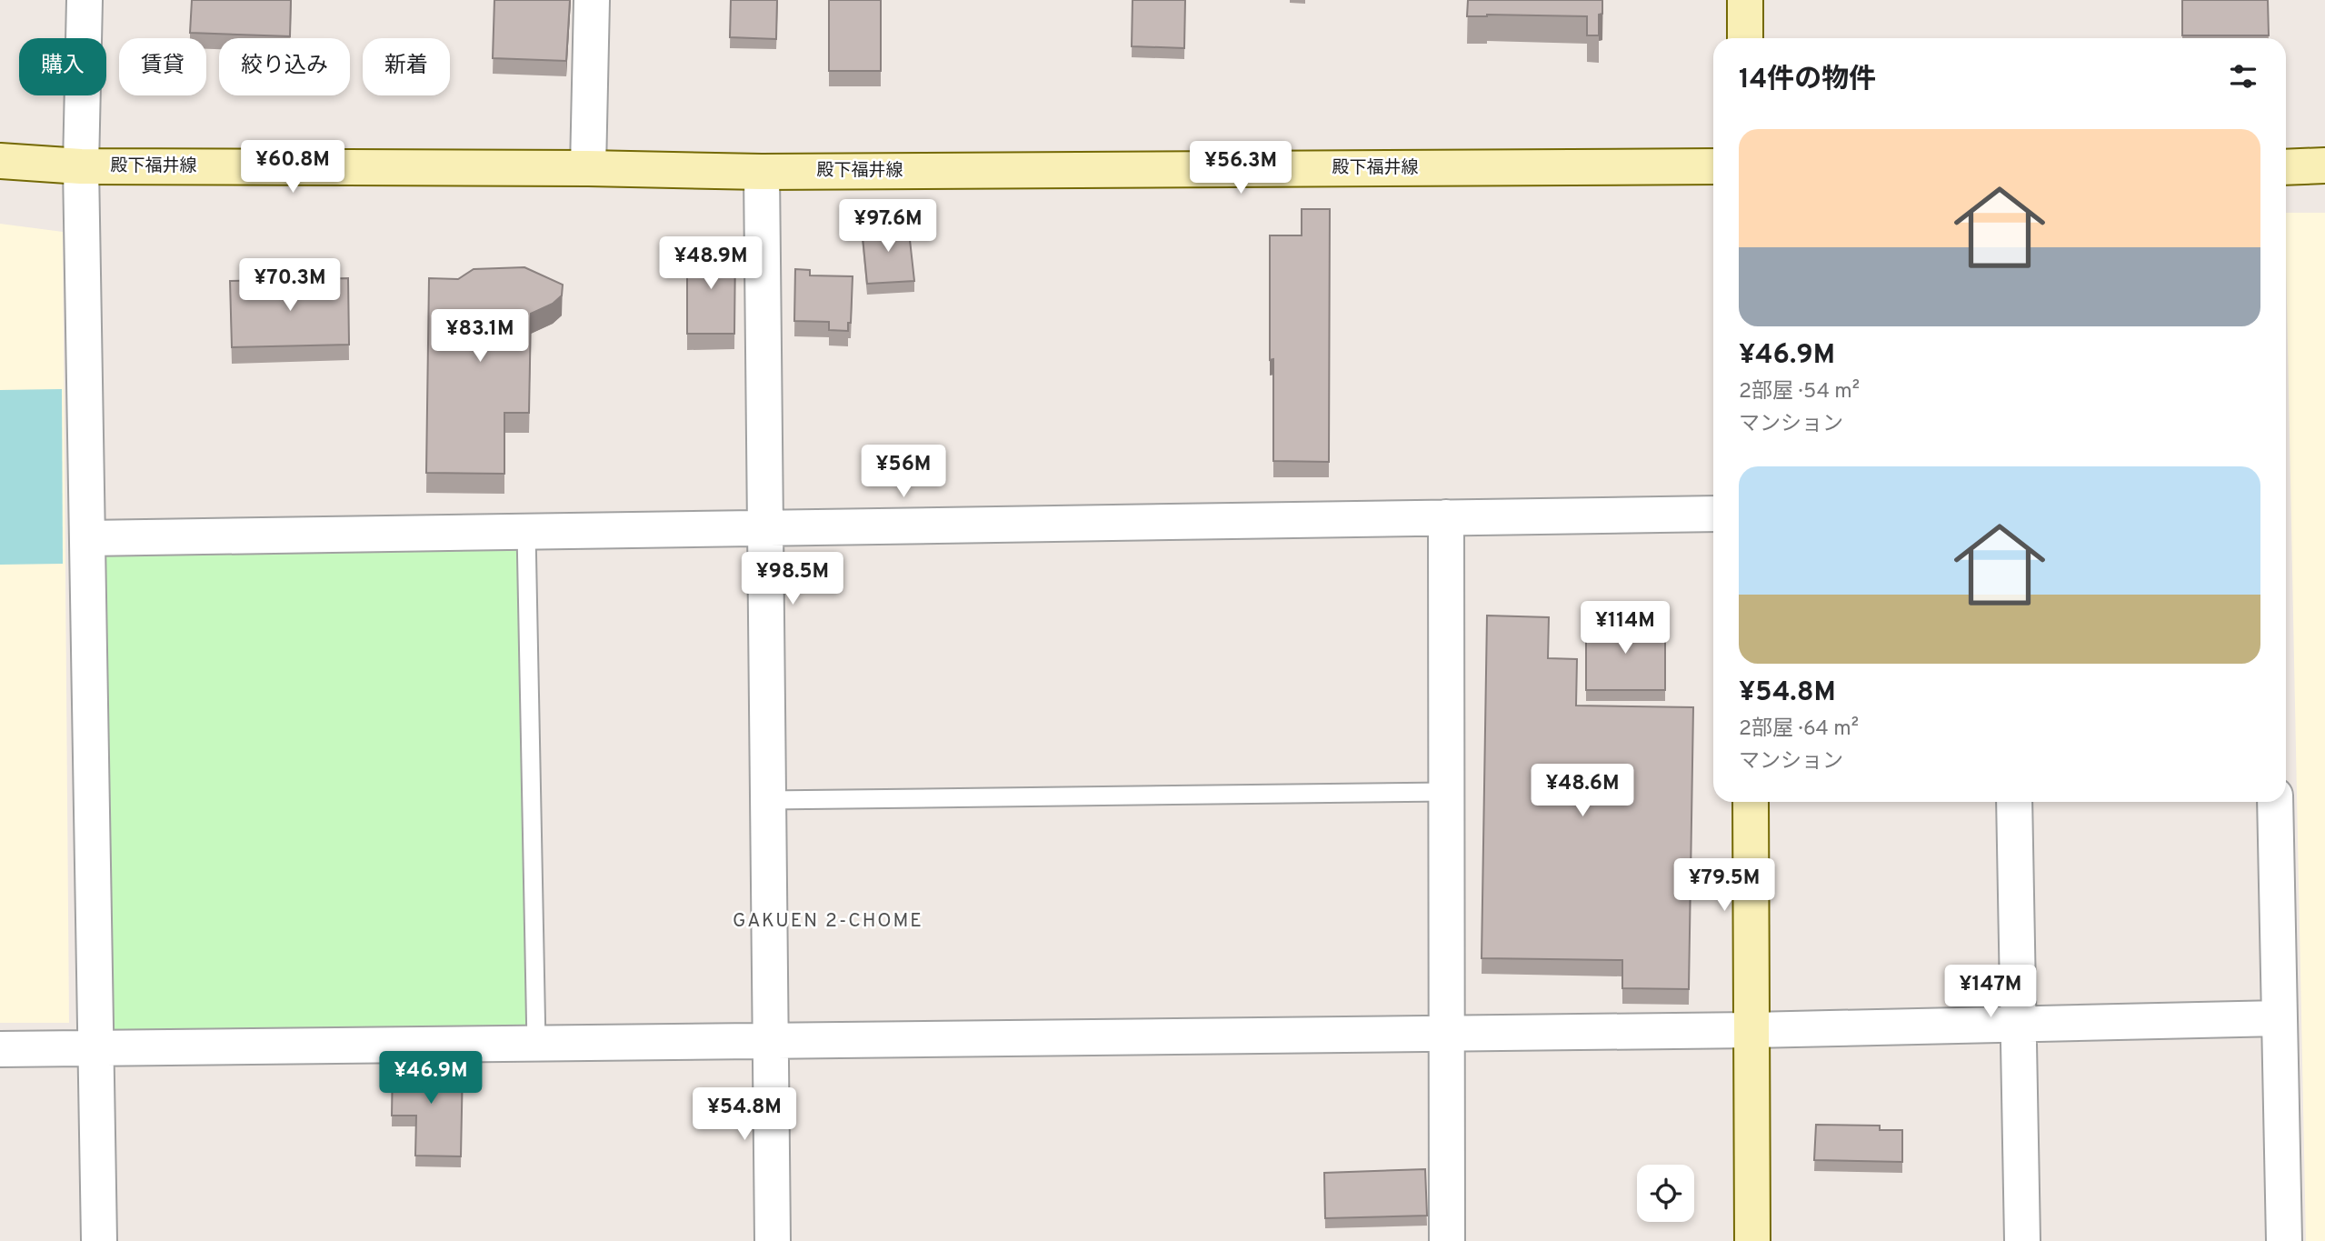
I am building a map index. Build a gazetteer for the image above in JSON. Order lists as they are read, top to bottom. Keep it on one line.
{"streets":{"main road":["殿下福井線"]},"districts":["GAKUEN 2-CHOME"],"page":{"chip":["購入","賃貸","絞り込み","新着"],"heading":"14件の物件","list":[{"name":"¥46.9M","note":"2部屋 · 54 m² · マンション"},{"name":"¥54.8M","note":"2部屋 · 64 m² · マンション"}],"price":["¥60.8M","¥56.3M","¥97.6M","¥48.9M","¥70.3M","¥83.1M","¥56M","¥98.5M","¥114M","¥48.6M","¥79.5M","¥147M","¥46.9M","¥54.8M"]}}
